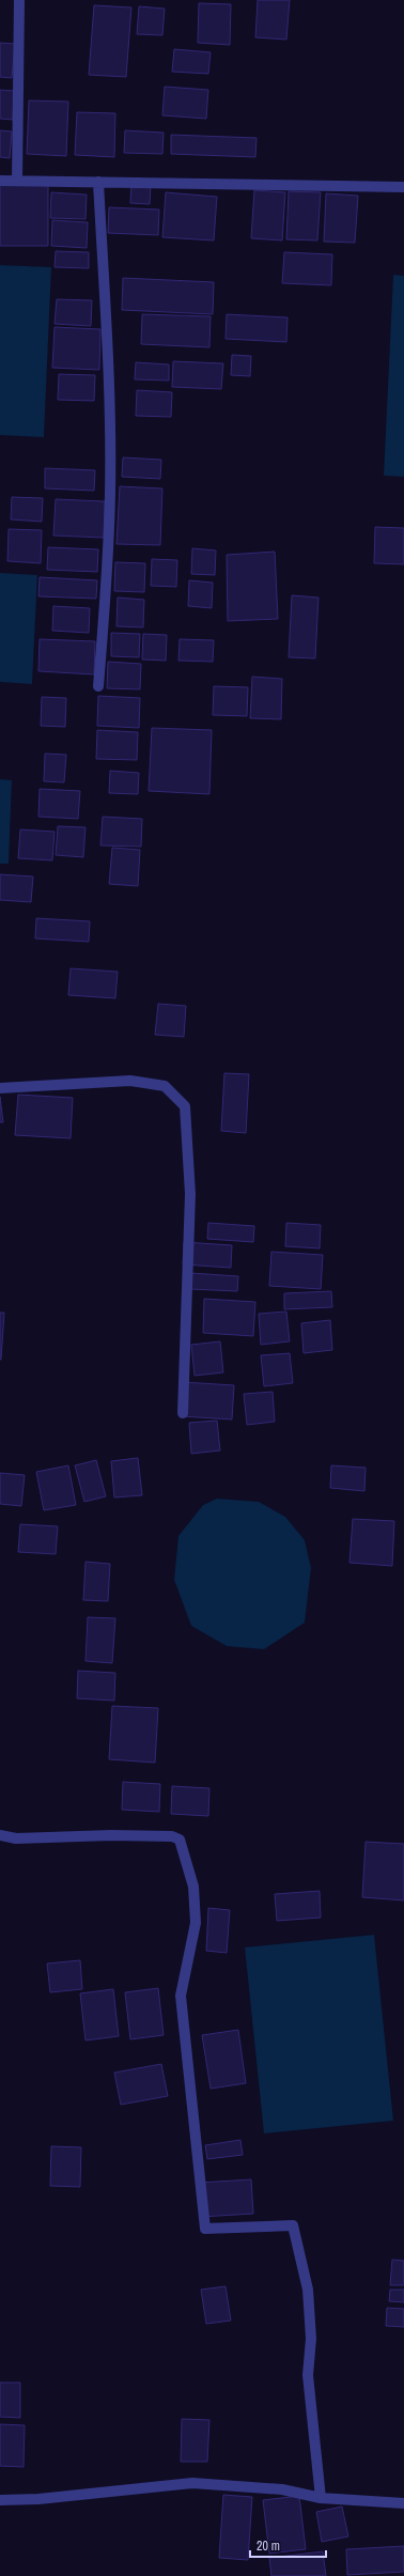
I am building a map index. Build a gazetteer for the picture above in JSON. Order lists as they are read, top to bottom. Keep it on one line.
{"scale_bar":"20 m"}
